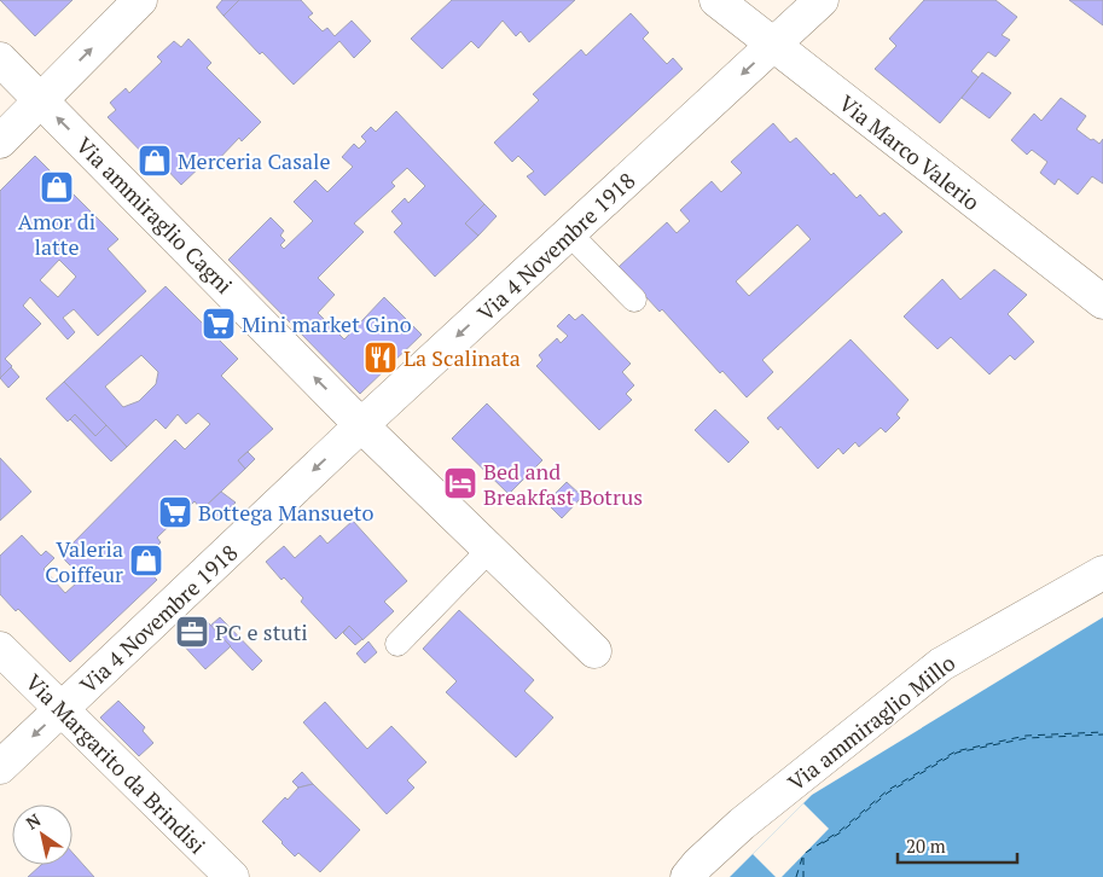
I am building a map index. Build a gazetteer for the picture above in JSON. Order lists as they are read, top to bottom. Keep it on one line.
{"streets":{"street":["Via Marco Valerio","Via ammiraglio Cagni","Via 4 Novembre 1918","Via ammiraglio Millo","Via Margarito da Brindisi"]},"crossings":[["Via Marco Valerio","Via 4 Novembre 1918"],["Via ammiraglio Cagni","Via 4 Novembre 1918"],["Via 4 Novembre 1918","Via Margarito da Brindisi"]],"one_way":["Via ammiraglio Cagni","Via 4 Novembre 1918"],"places":{"shop":["Merceria Casale","Amor di latte","Valeria Coiffeur"],"supermarket":["Mini market Gino","Bottega Mansueto"],"restaurant":["La Scalinata"],"hotel":["Bed and Breakfast Botrus"],"office":["PC e stuti"]},"scale_bar":"20 m","north":"top left"}
